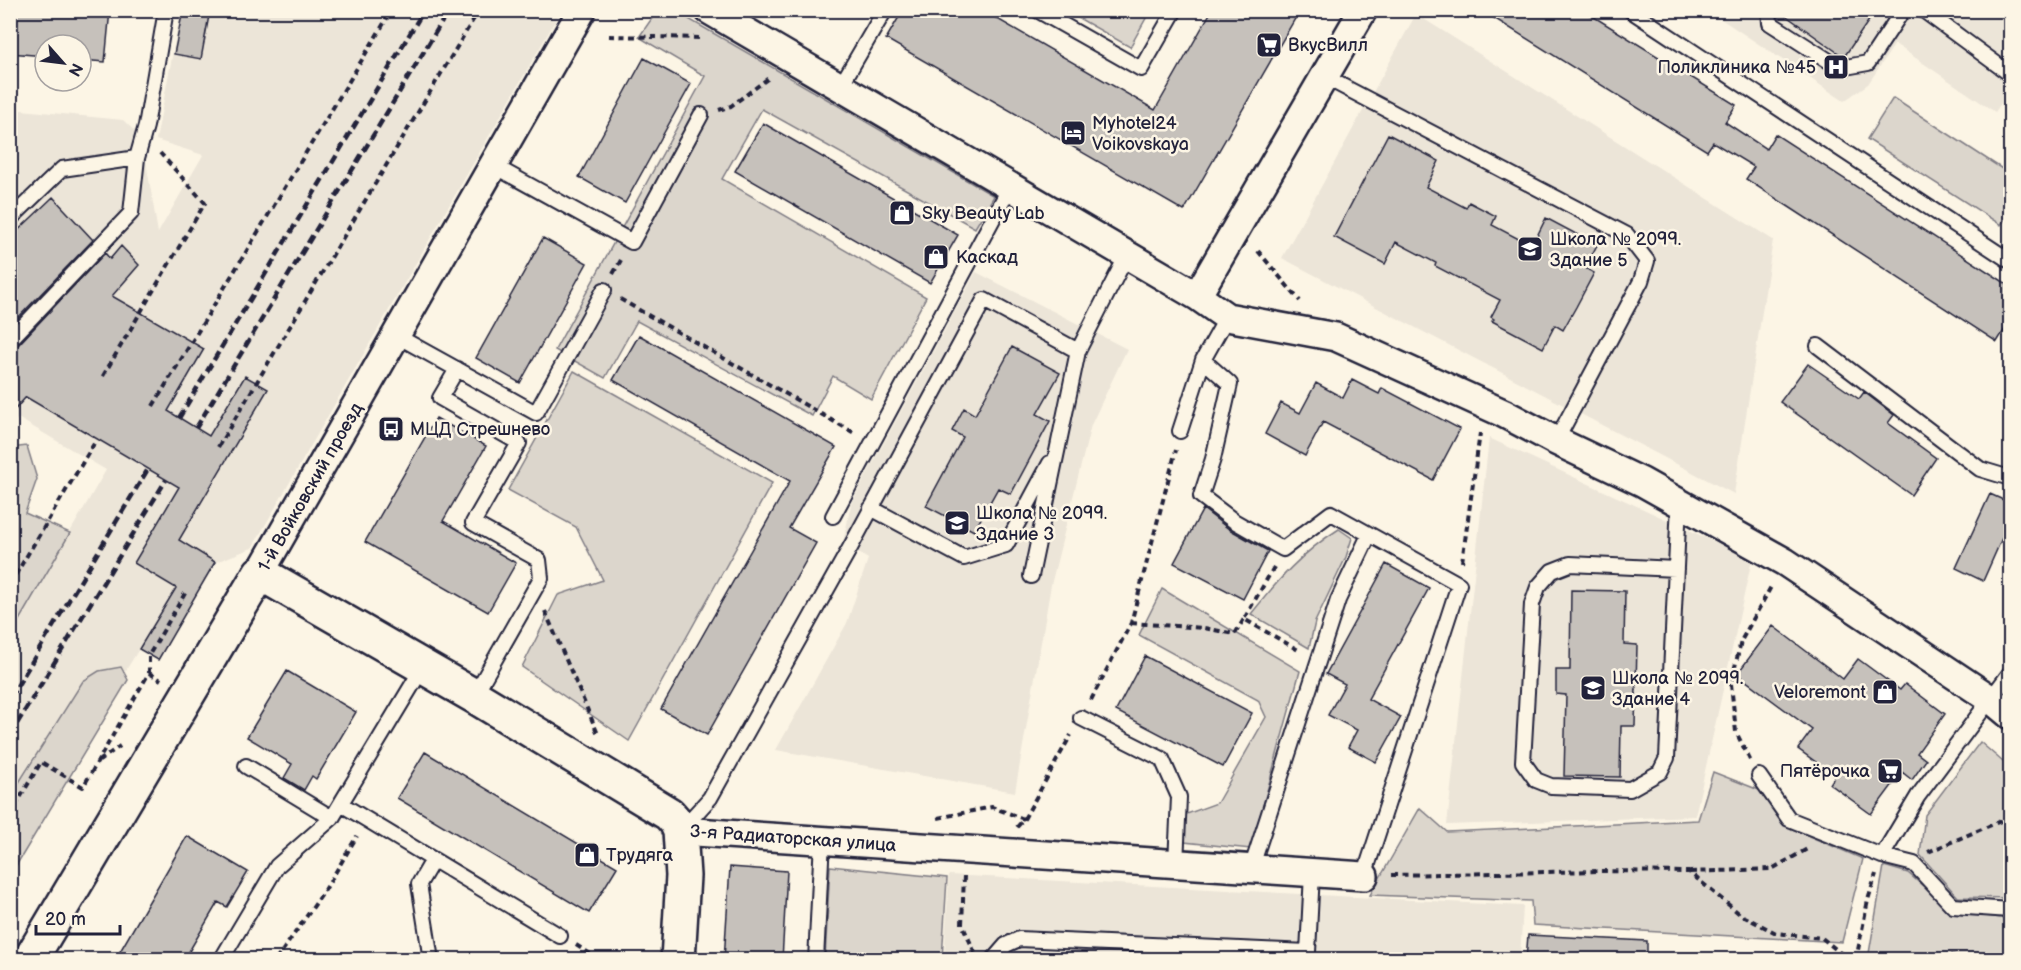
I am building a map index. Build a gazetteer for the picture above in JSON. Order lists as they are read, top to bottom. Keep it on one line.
{"streets":{"street":["1-й Войковский проезд","3-я Радиаторская улица"]},"crossings":[["1-й Войковский проезд","3-я Радиаторская улица"]],"places":{"supermarket":["ВкусВилл","Пятёрочка"],"hospital":["Поликлиника №45"],"hotel":["Myhotel24 Voikovskaya"],"shop":["Sky Beauty Lab","Каскад","Veloremont","Трудяга"],"school or university":["Школа № 2099. Здание 5","Школа № 2099. Здание 3","Школа № 2099. Здание 4"],"bus stop":["МЦД Стрешнево"]},"scale_bar":"20 m","north":"bottom right"}
